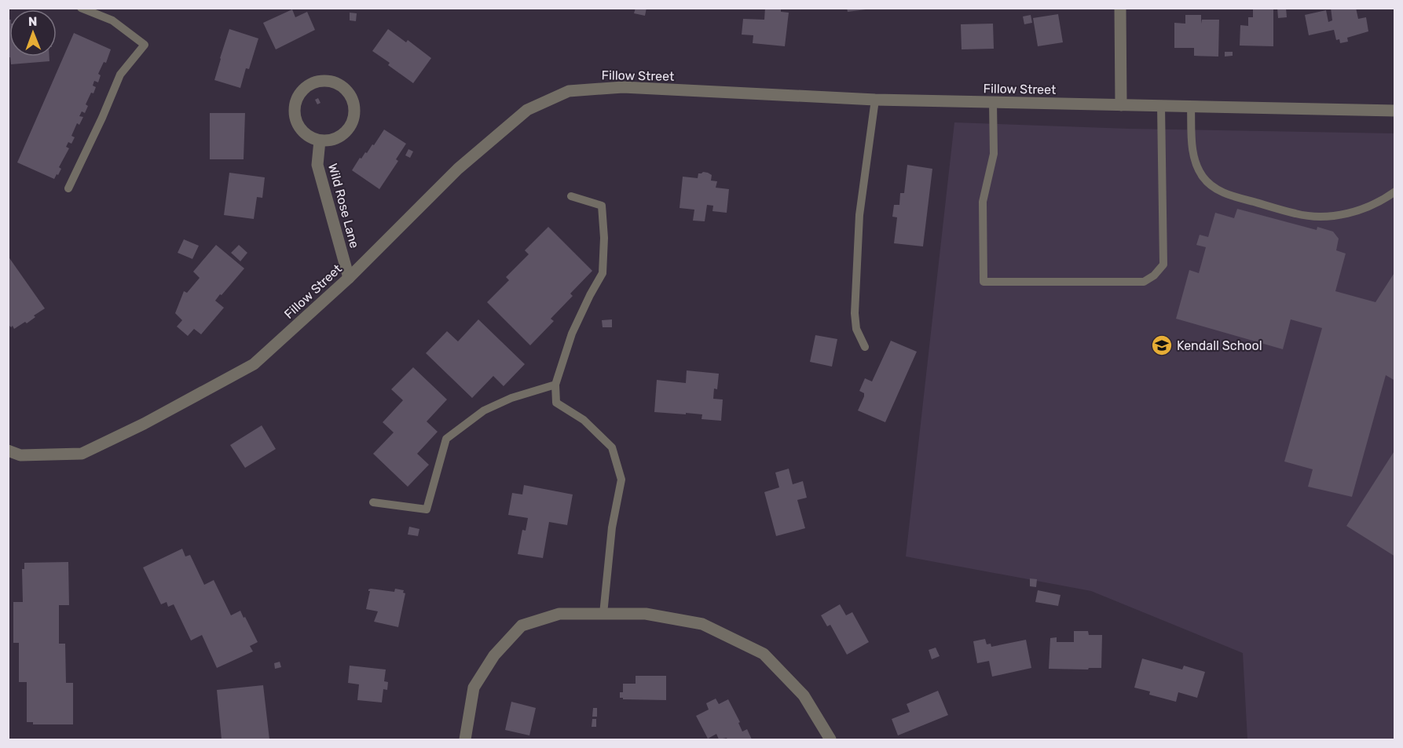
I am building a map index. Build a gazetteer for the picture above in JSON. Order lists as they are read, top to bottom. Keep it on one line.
{"streets":{"street":["Fillow Street","Wild Rose Lane"]},"crossings":[["Fillow Street","Wild Rose Lane"]],"places":{"school or university":["Kendall School"]},"north":"top"}
